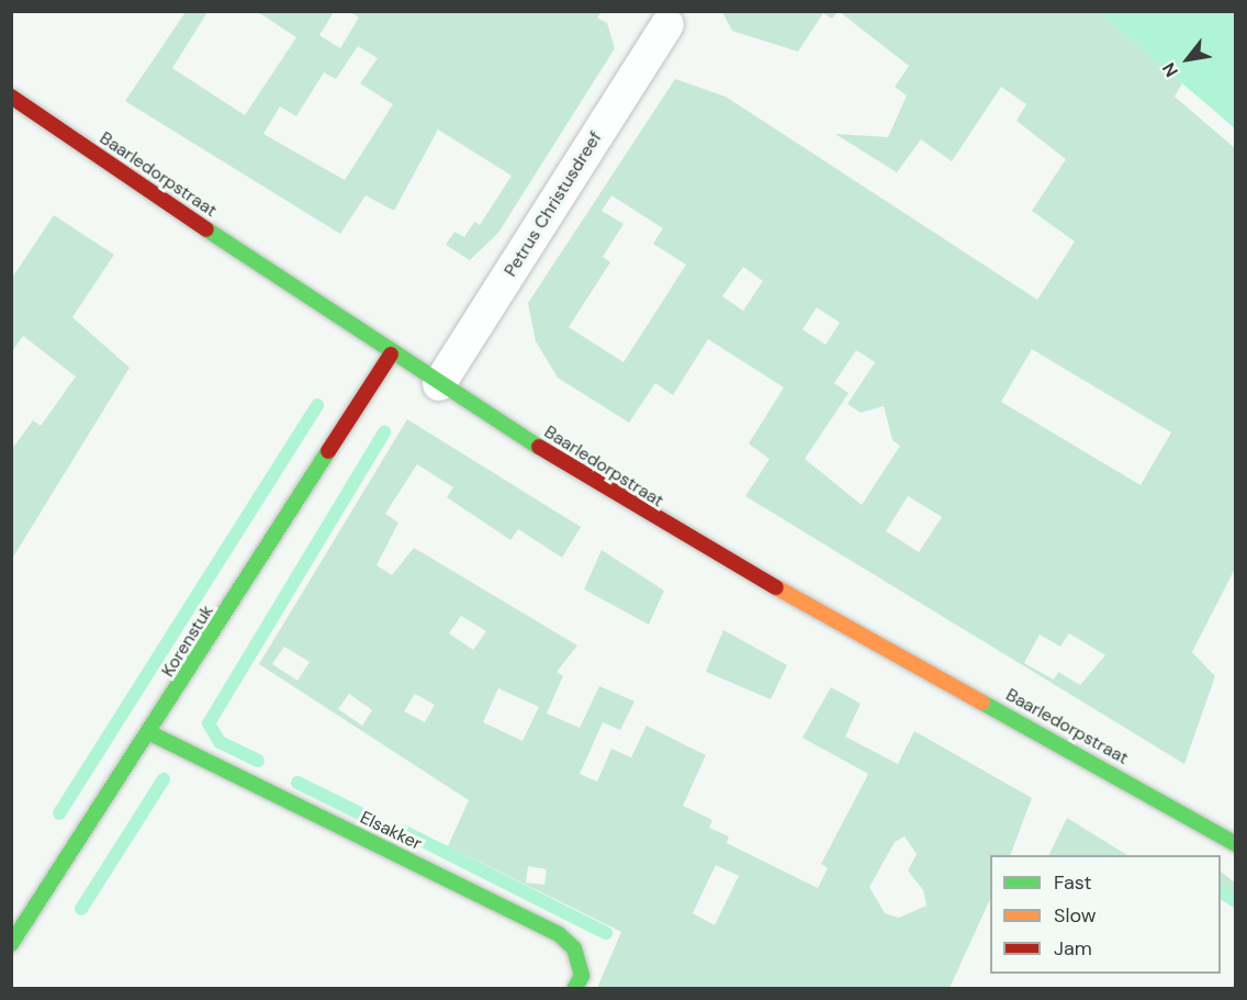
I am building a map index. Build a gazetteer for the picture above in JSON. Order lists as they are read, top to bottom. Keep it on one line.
{"streets":{"main road":["Baarledorpstraat","Korenstuk","Elsakker"],"street":["Petrus Christusdreef"]},"crossings":[["Baarledorpstraat","Petrus Christusdreef"],["Baarledorpstraat","Korenstuk"],["Korenstuk","Elsakker"]],"legend":["Fast","Slow","Jam"],"north":"bottom left"}
